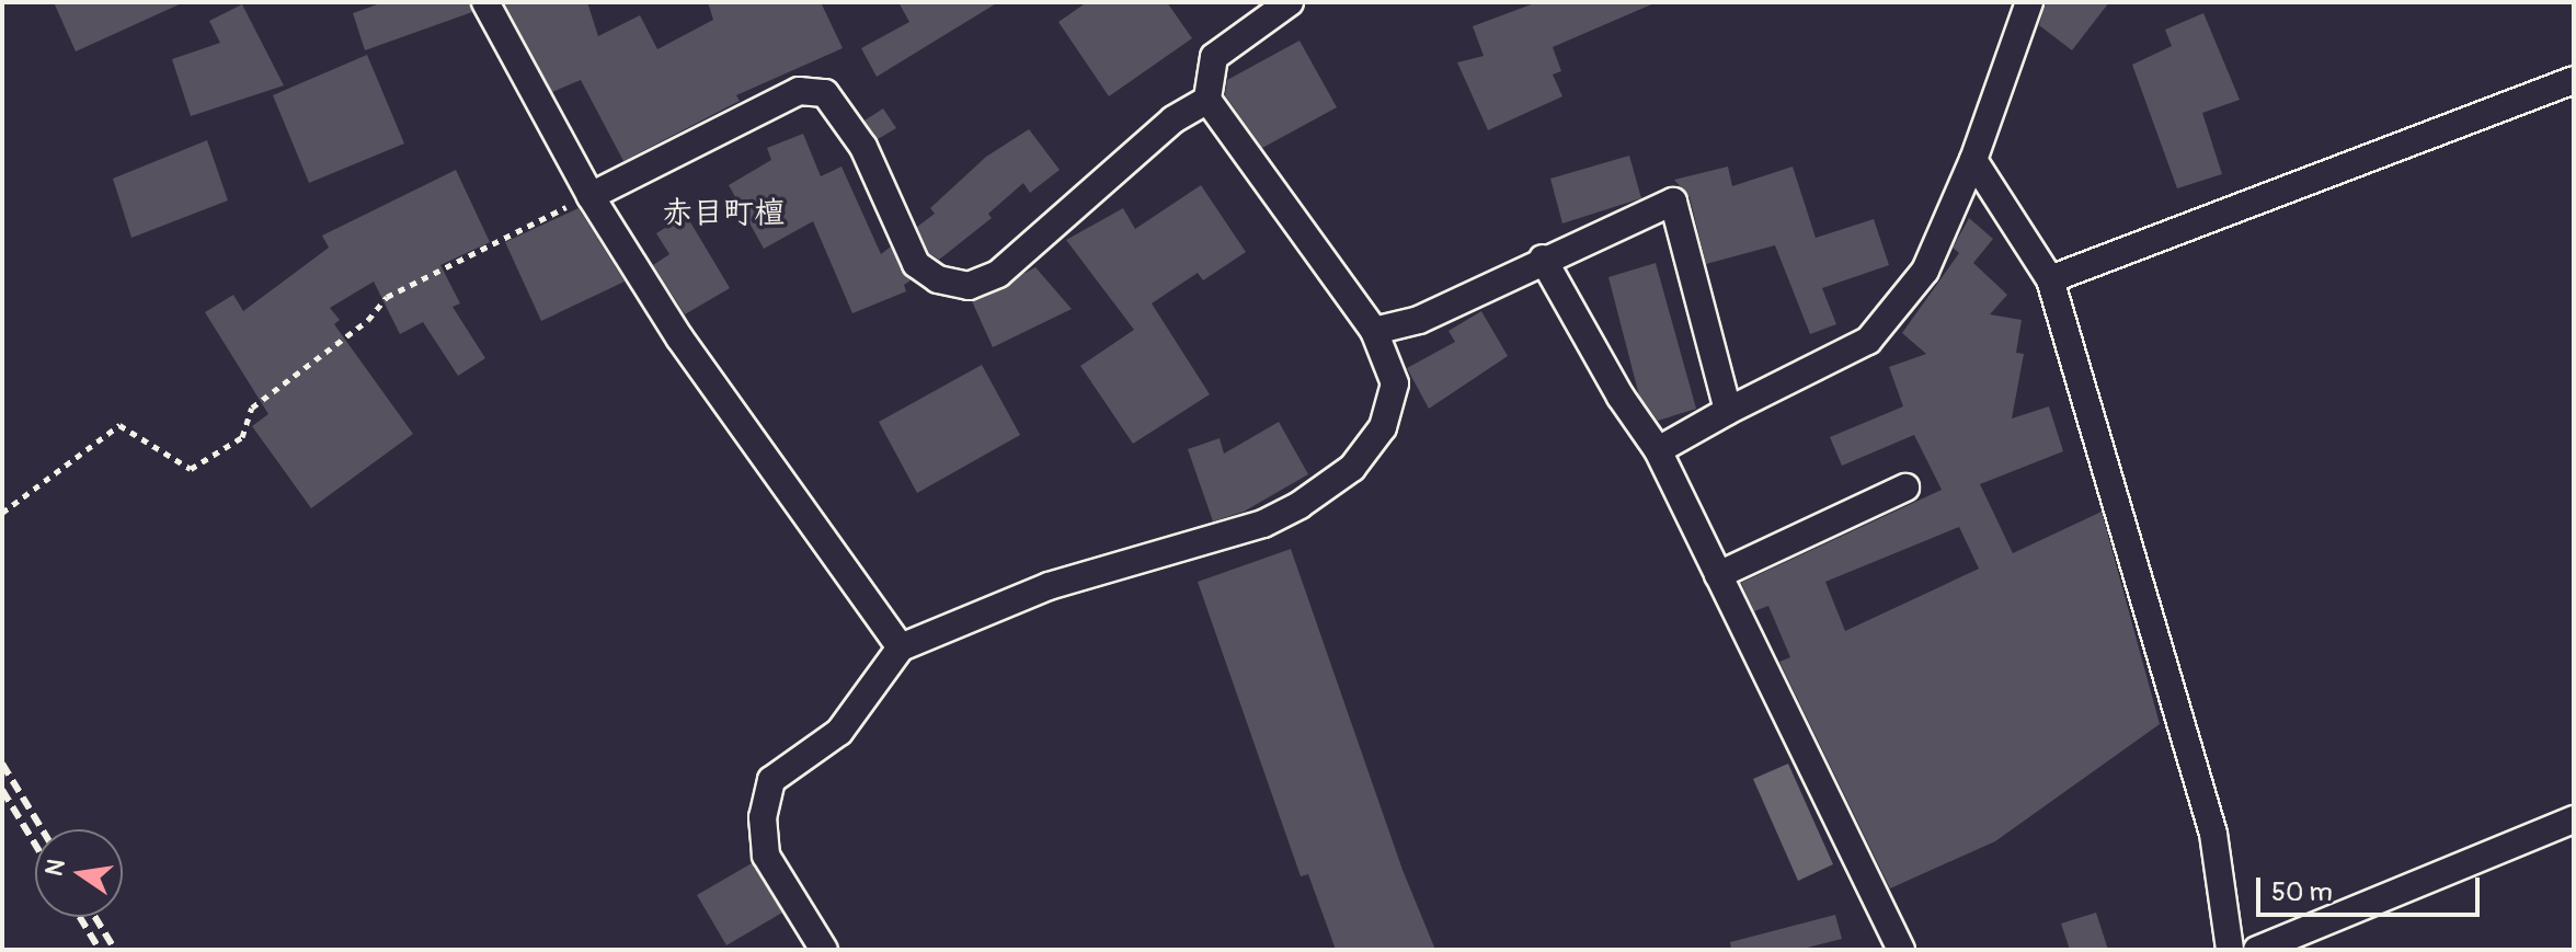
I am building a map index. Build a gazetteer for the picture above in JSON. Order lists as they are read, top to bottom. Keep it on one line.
{"districts":["赤目町檀"],"scale_bar":"50 m","north":"left"}
